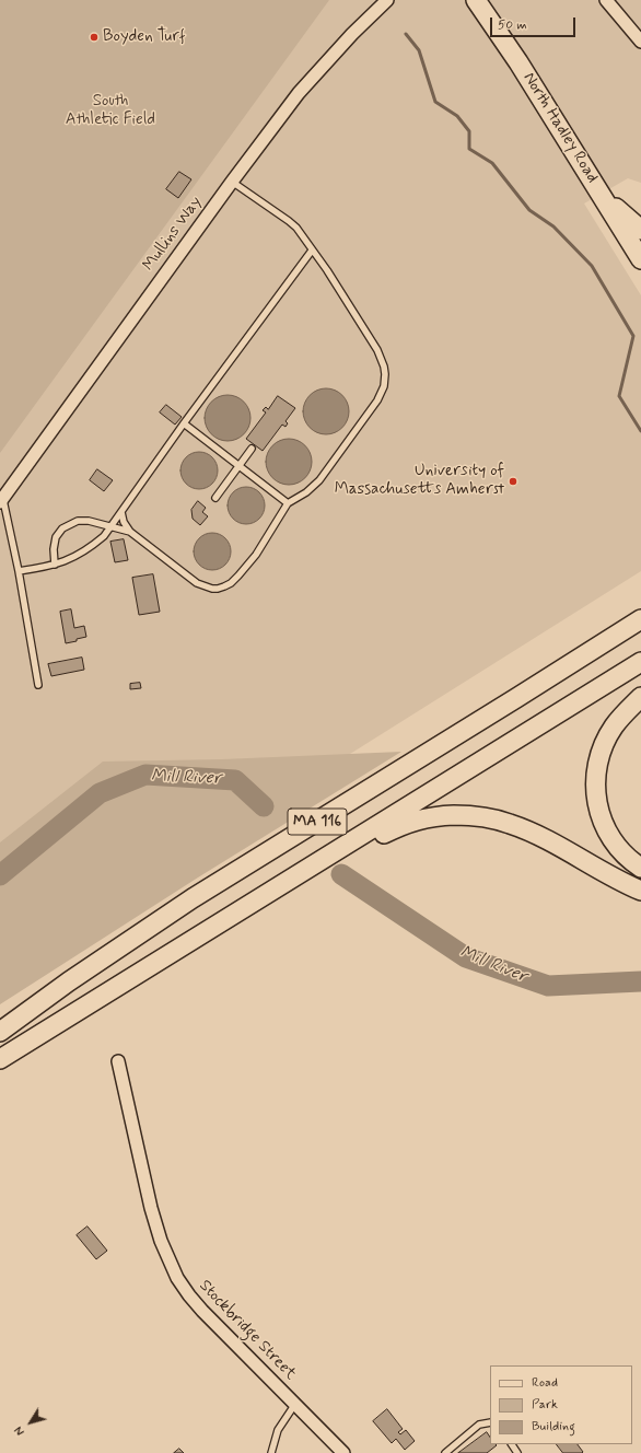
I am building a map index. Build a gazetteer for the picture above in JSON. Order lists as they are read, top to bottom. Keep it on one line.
{"streets":{"main road":["North Hadley Road","MA 116"],"street":["Mullins Way","Stockbridge Street"]},"water":["Mill River"],"parks":["South Athletic Field"],"places":["Boyden Turf","University of Massachusetts Amherst"],"legend":["Road","Park","Building"],"scale_bar":"50 m","north":"bottom left"}
